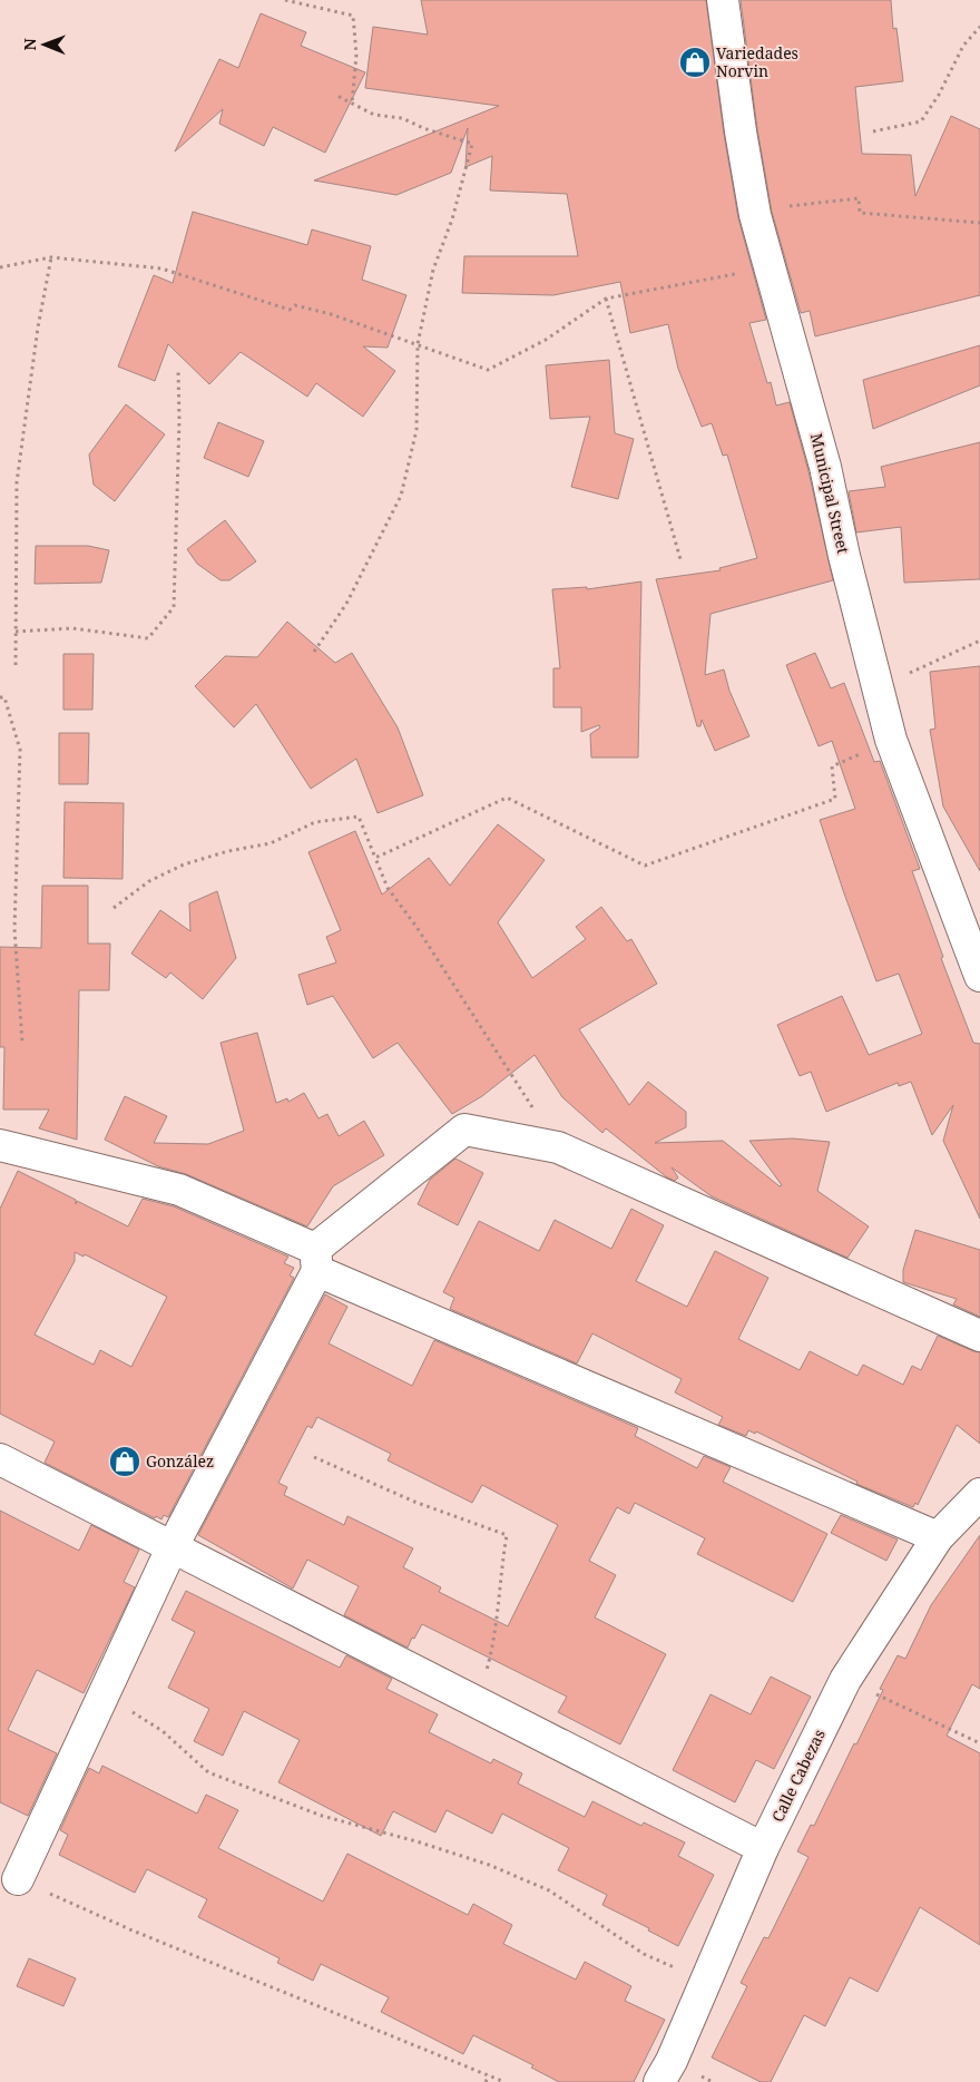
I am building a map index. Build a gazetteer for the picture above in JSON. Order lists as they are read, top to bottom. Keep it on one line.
{"streets":{"street":["Municipal Street","Calle Cabezas"]},"places":{"shop":["Variedades Norvin","González"]},"north":"left"}
